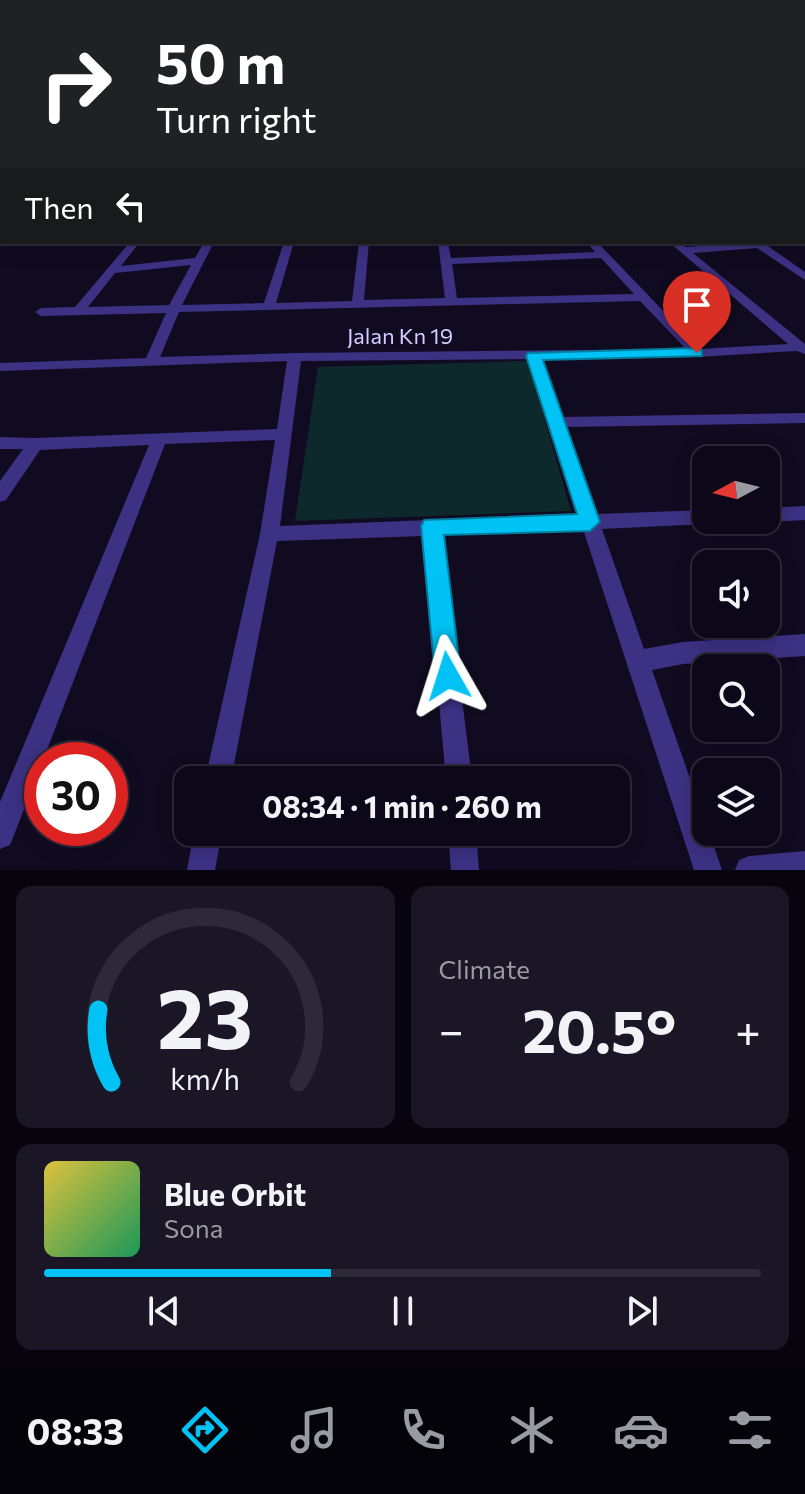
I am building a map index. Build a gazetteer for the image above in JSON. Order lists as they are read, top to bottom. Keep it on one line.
{"streets":{"street":["Jalan Kn 19"]},"north":"left","page":{"turn":["50 m","Turn right"],"then":"Then","limit":"30","trip":"08:34 · 1 min · 260 m","tile":"Climate","heat":["−","20.5°","+"],"song":["Blue Orbit","Sona"],"tabs":"08:33","gauge":["23","km/h"]}}
